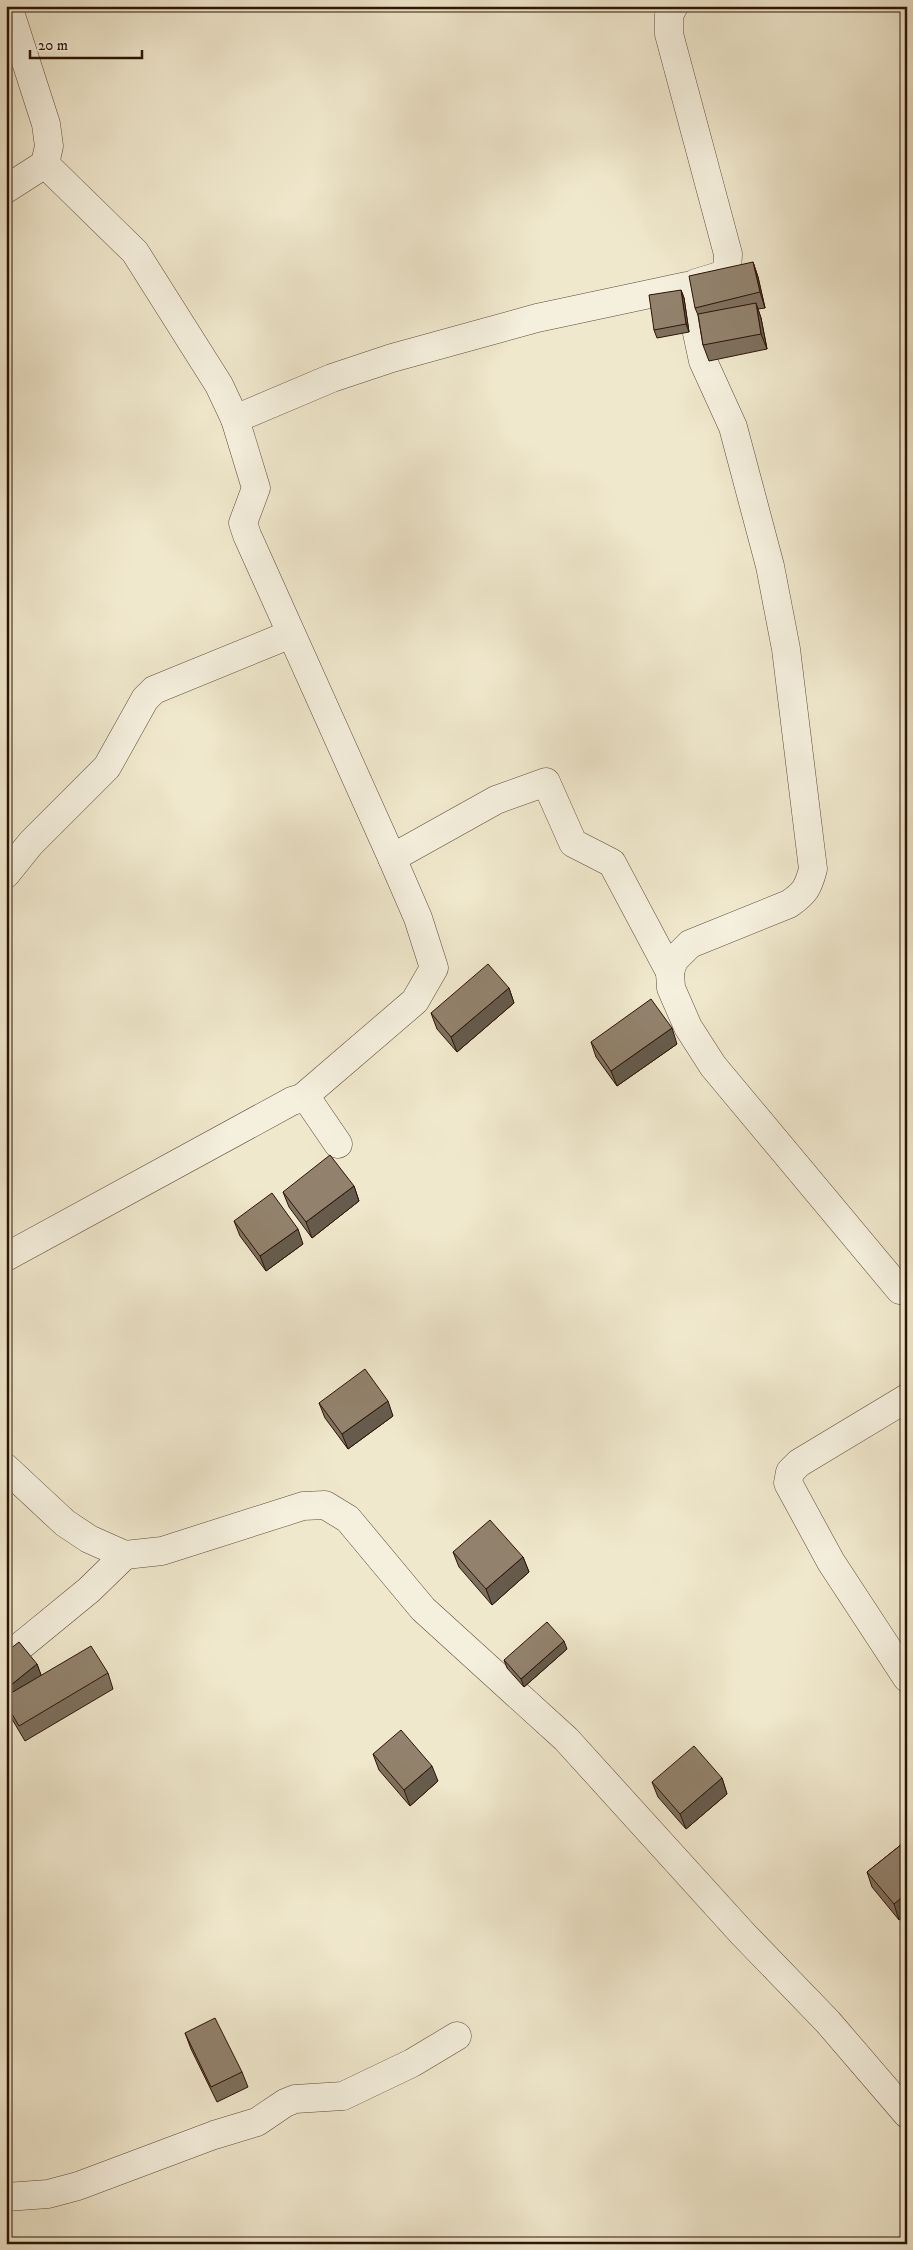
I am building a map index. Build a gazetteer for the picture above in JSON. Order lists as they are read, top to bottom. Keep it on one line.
{"scale_bar":"20 m"}
